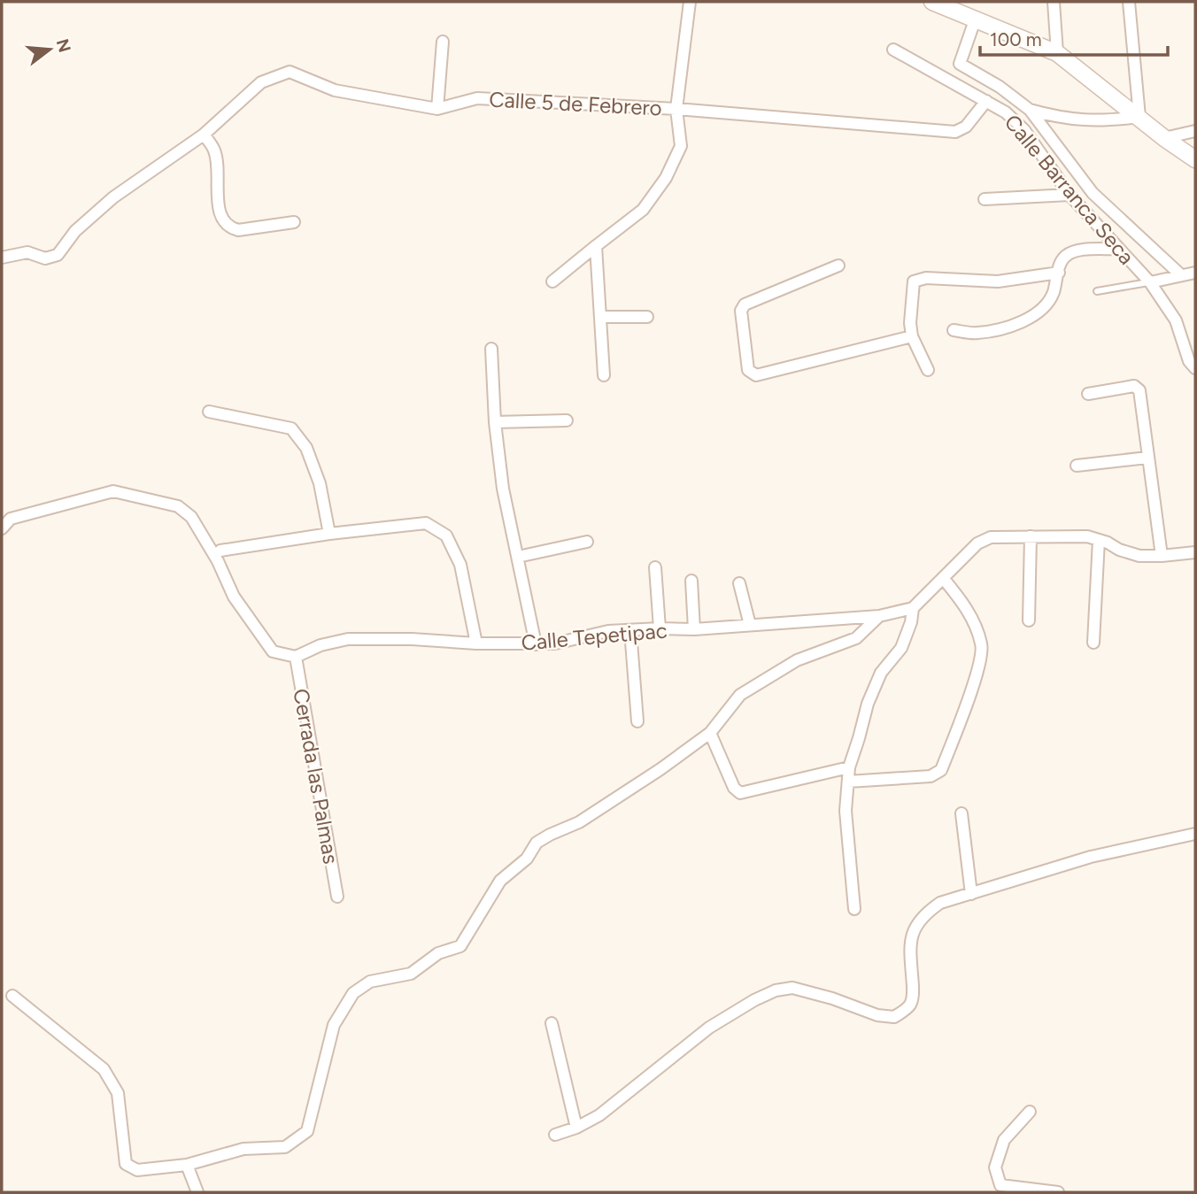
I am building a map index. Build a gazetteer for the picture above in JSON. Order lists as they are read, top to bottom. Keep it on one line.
{"streets":{"street":["Calle 5 de Febrero","Calle Barranca Seca","Calle Tepetipac","Cerrada las Palmas"]},"crossings":[["Calle 5 de Febrero","Calle Barranca Seca"],["Calle Tepetipac","Cerrada las Palmas"]],"scale_bar":"100 m","north":"right"}
